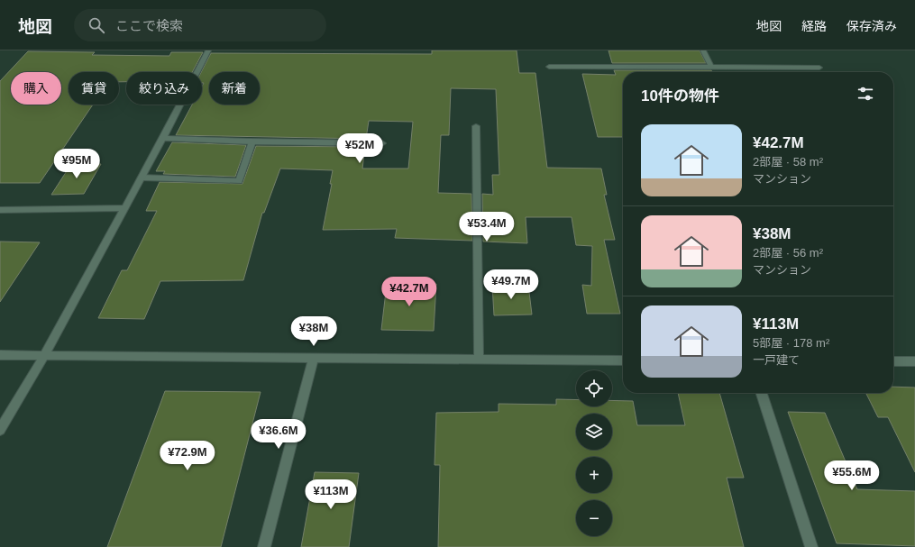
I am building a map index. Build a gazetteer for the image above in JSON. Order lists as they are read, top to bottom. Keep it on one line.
{"page":{"header":"地図","search":"ここで検索","nav":["地図","経路","保存済み"],"chip":["購入","賃貸","絞り込み","新着"],"heading":"10件の物件","list":[{"name":"¥42.7M","note":"2部屋 · 58 m² · マンション"},{"name":"¥38M","note":"2部屋 · 56 m² · マンション"},{"name":"¥113M","note":"5部屋 · 178 m² · 一戸建て"}],"price":["¥52M","¥95M","¥53.4M","¥49.7M","¥42.7M","¥38M","¥36.6M","¥72.9M","¥55.6M","¥113M"],"map_buttons":["+","−"]}}
